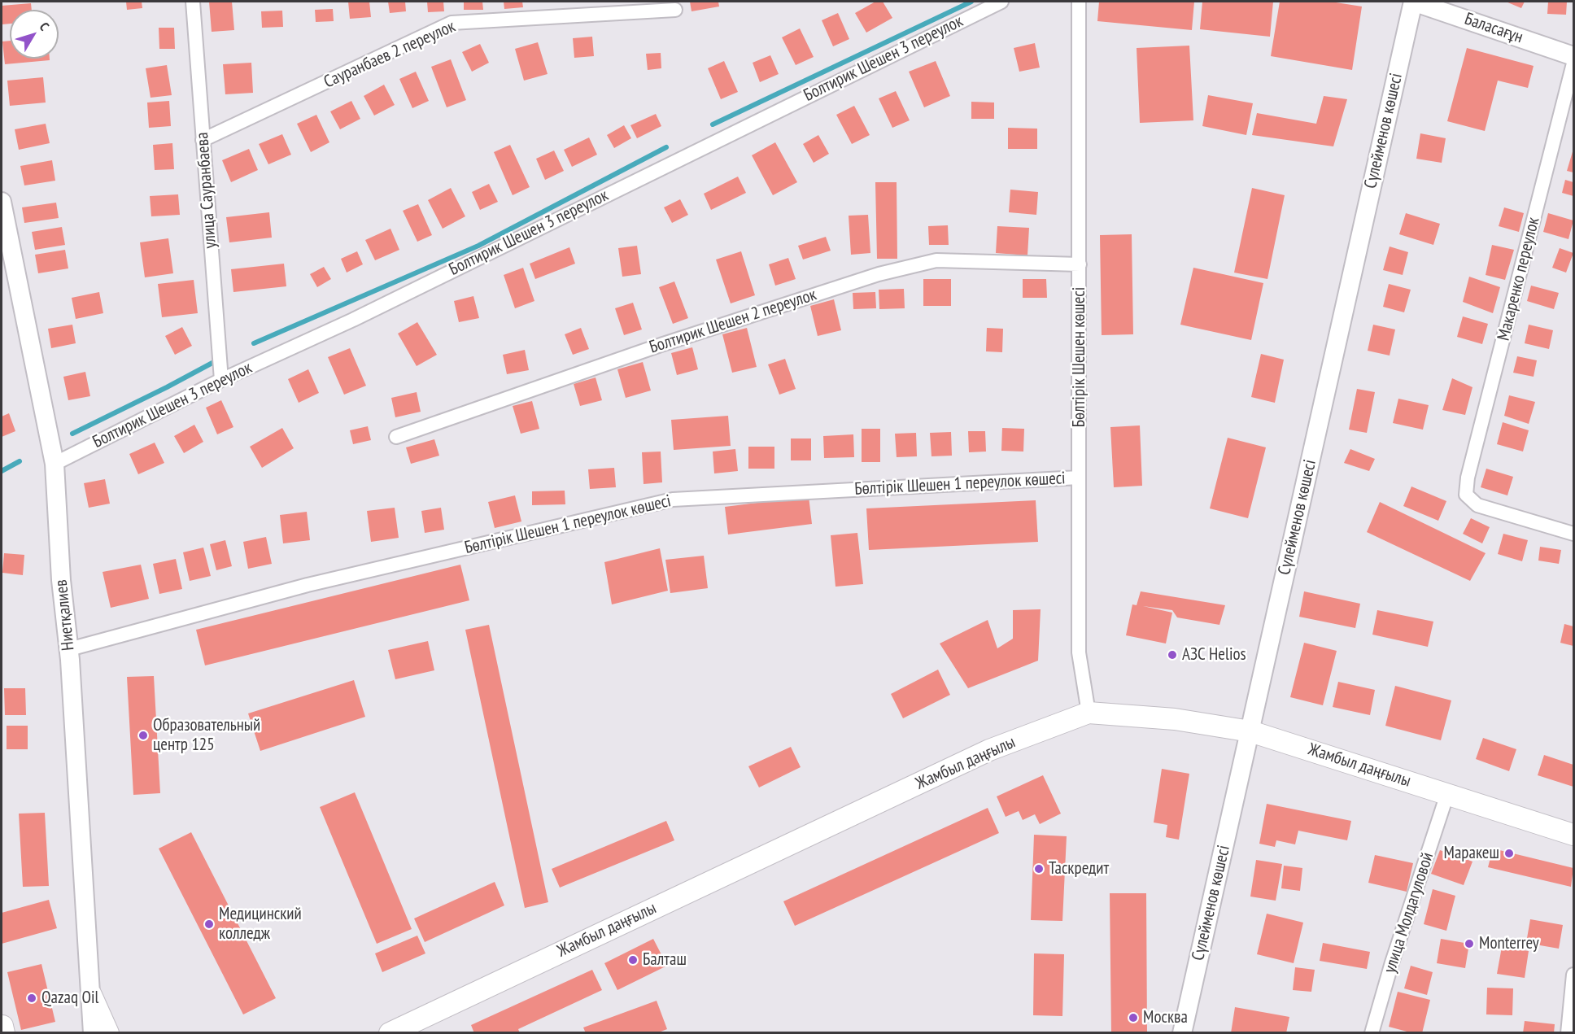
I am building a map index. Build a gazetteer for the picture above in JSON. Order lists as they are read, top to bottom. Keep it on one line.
{"streets":{"main road":["Баласағұн","Сүлейменов көшесі","Ниетқалиев","Жамбыл даңғылы"],"street":["Сауранбаев 2 переулок","Болтирик Шешен 3 переулок","улица Сауранбаева","Макаренко переулок","Болтирик Шешен 2 переулок","Бөлтірік Шешен көшесі","Бөлтірік Шешен 1 переулок көшесі","улица Молдагуловой"]},"crossings":[["Баласағұн","Сүлейменов көшесі"],["Сауранбаев 2 переулок","улица Сауранбаева"],["Болтирик Шешен 3 переулок","улица Сауранбаева"],["Болтирик Шешен 3 переулок","Ниетқалиев"],["Сүлейменов көшесі","Жамбыл даңғылы"],["Болтирик Шешен 2 переулок","Бөлтірік Шешен көшесі"],["Бөлтірік Шешен көшесі","Бөлтірік Шешен 1 переулок көшесі"],["Бөлтірік Шешен көшесі","Жамбыл даңғылы"],["Бөлтірік Шешен 1 переулок көшесі","Ниетқалиев"],["Жамбыл даңғылы","улица Молдагуловой"]],"places":["АЗС Helios","Образовательный центр 125","Маракеш","Таскредит","Медицинский колледж","Monterrey","Балташ","Qazaq Oil","Москва"],"north":"top right"}
